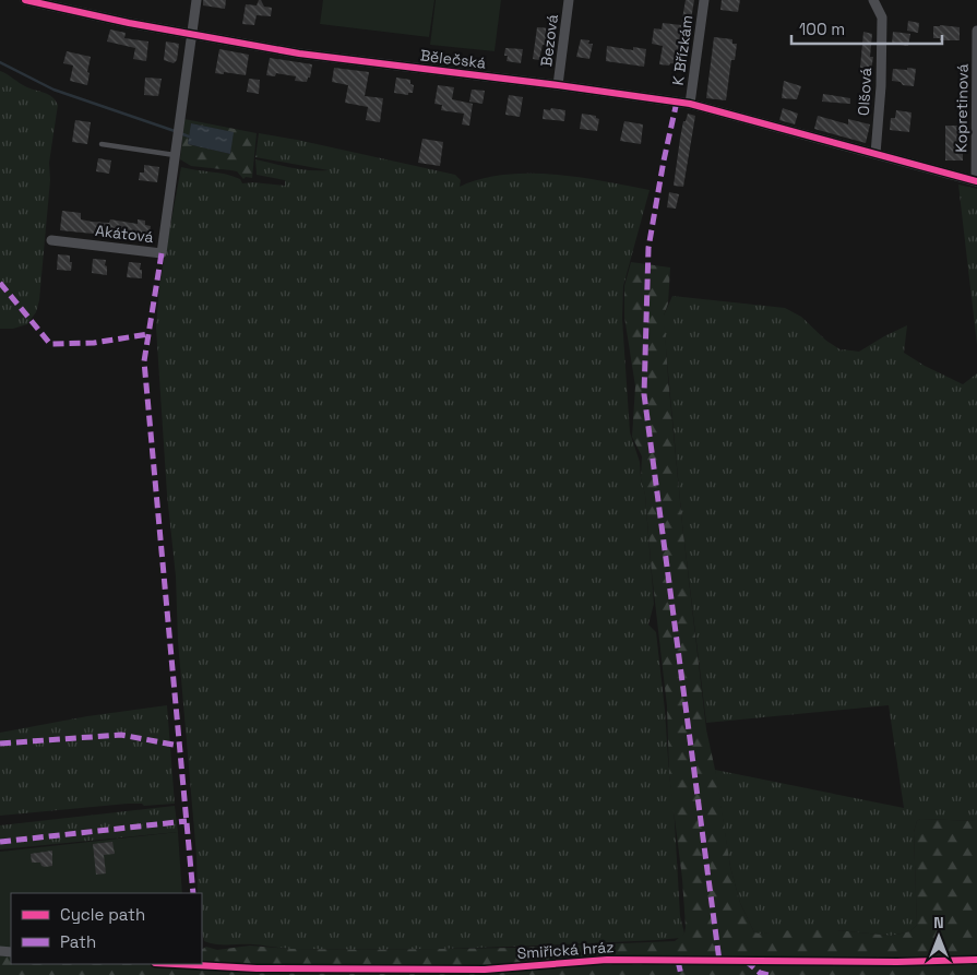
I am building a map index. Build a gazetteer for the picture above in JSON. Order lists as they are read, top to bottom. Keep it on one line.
{"streets":{"street":["Bezová","K Břízkám","Bělečská","Olšová","Kopretinová","Akátová"],"lane":["Smiřická hráz"]},"crossings":[["Bezová","Bělečská"],["K Břízkám","Bělečská"],["Bělečská","Olšová"],["Bělečská","Kopretinová"],["Bělečská","Akátová"],["Olšová","Kopretinová"]],"legend":["Cycle path","Path"],"scale_bar":"100 m","north":"top"}
